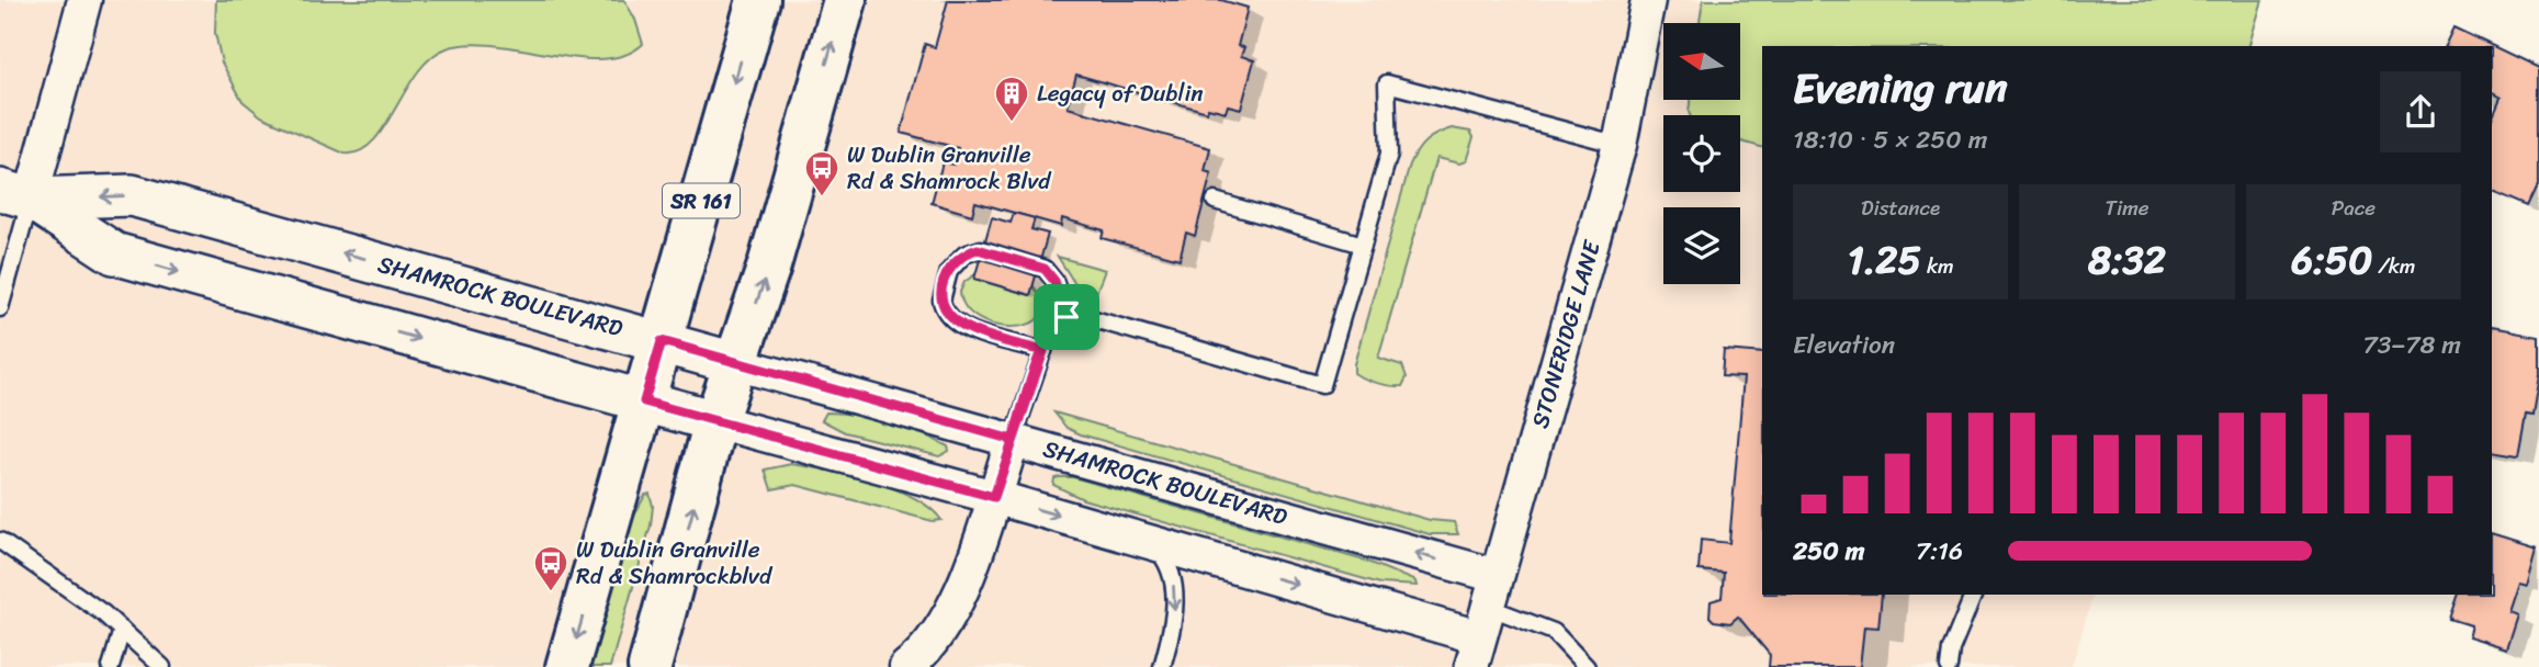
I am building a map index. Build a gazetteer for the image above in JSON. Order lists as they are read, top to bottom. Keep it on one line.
{"streets":{"main road":["SR 161"],"street":["SHAMROCK BOULEVARD","STONERIDGE LANE"]},"crossings":[["SR 161","SHAMROCK BOULEVARD"],["SHAMROCK BOULEVARD","STONERIDGE LANE"]],"places":{"building":["Legacy of Dublin"],"bus stop":["W Dublin Granville Rd & Shamrock Blvd","W Dublin Granville Rd & Shamrockblvd"]},"north":"left","page":{"heading":["Evening run","18:10 · 5 × 250 m"],"stats":[["Distance","1.25 km"],["Time","8:32"],["Pace","6:50 /km"]],"chart":["Elevation","73–78 m"],"list":[{"name":"250 m","note":"7:16"}]}}
